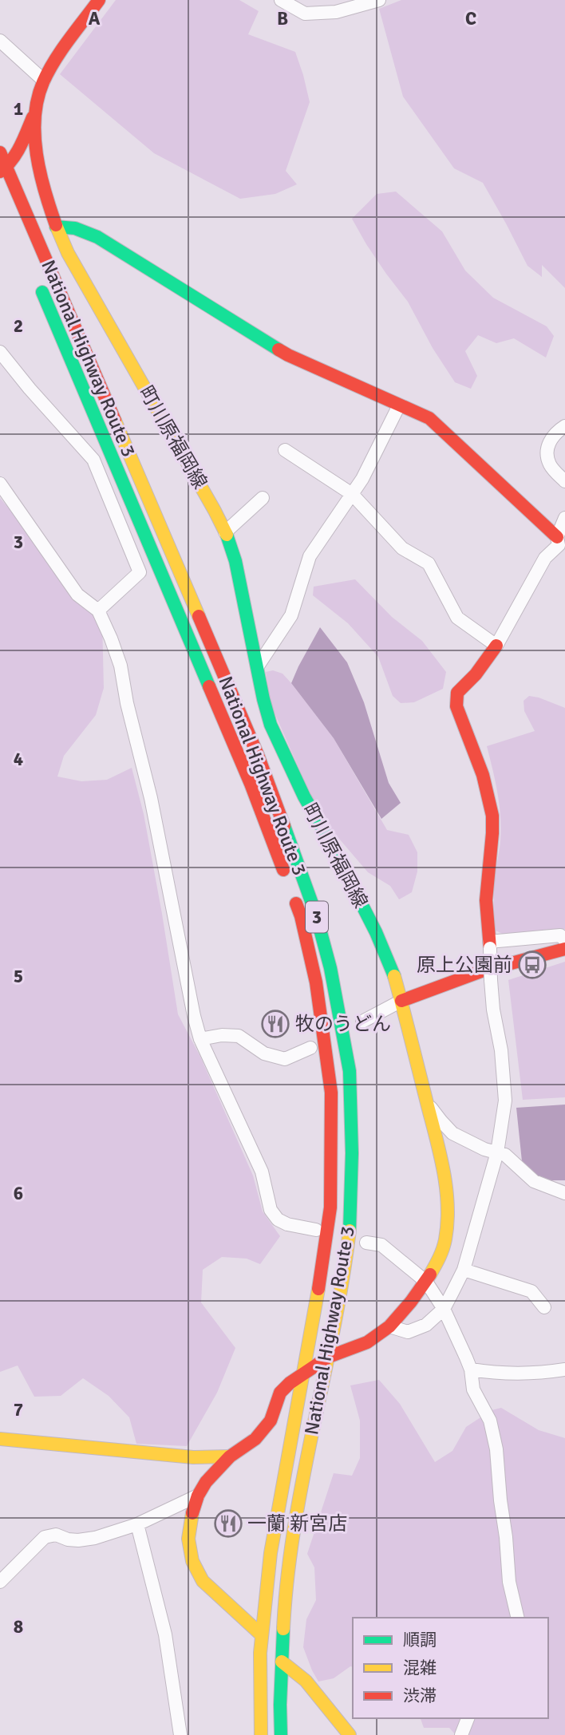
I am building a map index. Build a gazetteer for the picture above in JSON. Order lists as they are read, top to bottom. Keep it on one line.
{"streets":{"main road":["National Highway Route 3","町川原福岡線","3"]},"crossings":[["National Highway Route 3","町川原福岡線"]],"places":{"bus stop":["原上公園前"],"restaurant":["牧のうどん","一蘭 新宮店"]},"legend":["順調","混雑","渋滞"],"grid":{"columns":["A","B","C"],"rows":["1","2","3","4","5","6","7","8"]}}
